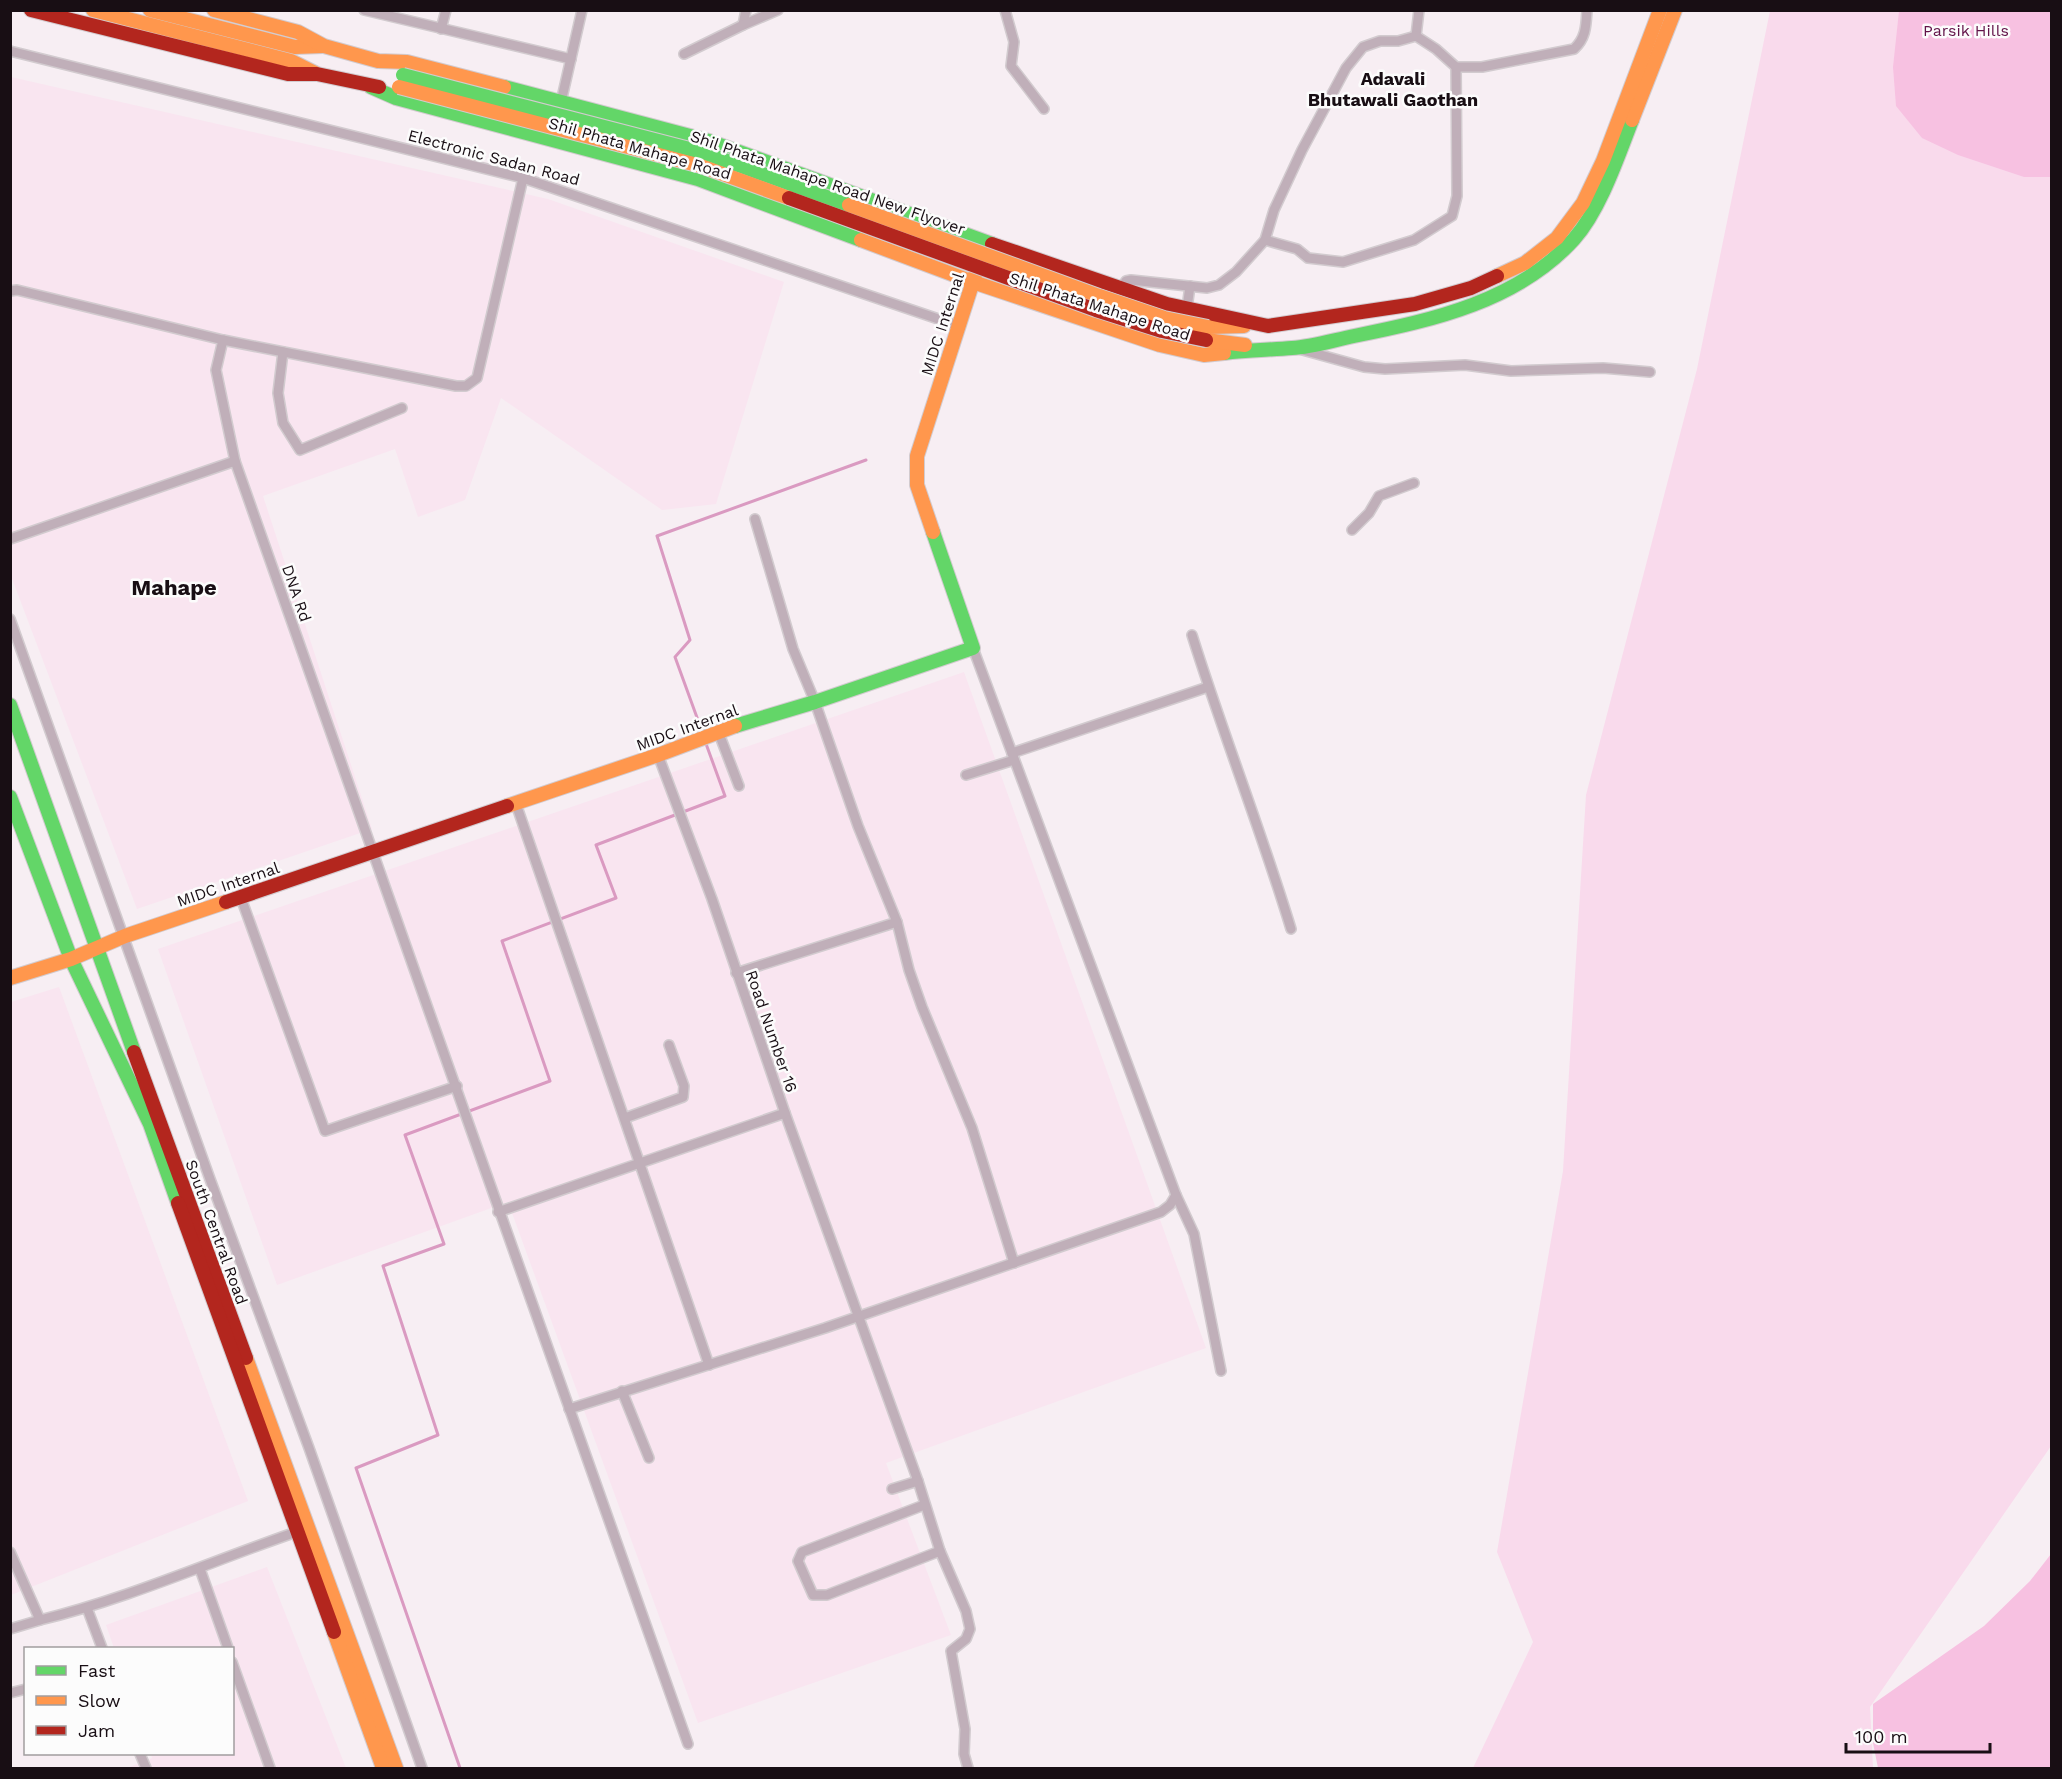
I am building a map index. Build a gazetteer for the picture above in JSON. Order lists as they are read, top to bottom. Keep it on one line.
{"streets":{"main road":["Shil Phata Mahape Road","Shil Phata Mahape Road New Flyover","MIDC Internal","South Central Road"],"street":["Electronic Sadan Road","DNA Rd","Road Number 16"]},"crossings":[["Shil Phata Mahape Road","Shil Phata Mahape Road New Flyover"],["Shil Phata Mahape Road","MIDC Internal"],["Electronic Sadan Road","MIDC Internal"],["MIDC Internal","DNA Rd"],["MIDC Internal","Road Number 16"],["MIDC Internal","South Central Road"]],"districts":["Adavali Bhutawali Gaothan","Mahape"],"parks":["Parsik Hills"],"legend":["Fast","Slow","Jam"],"scale_bar":"100 m"}
